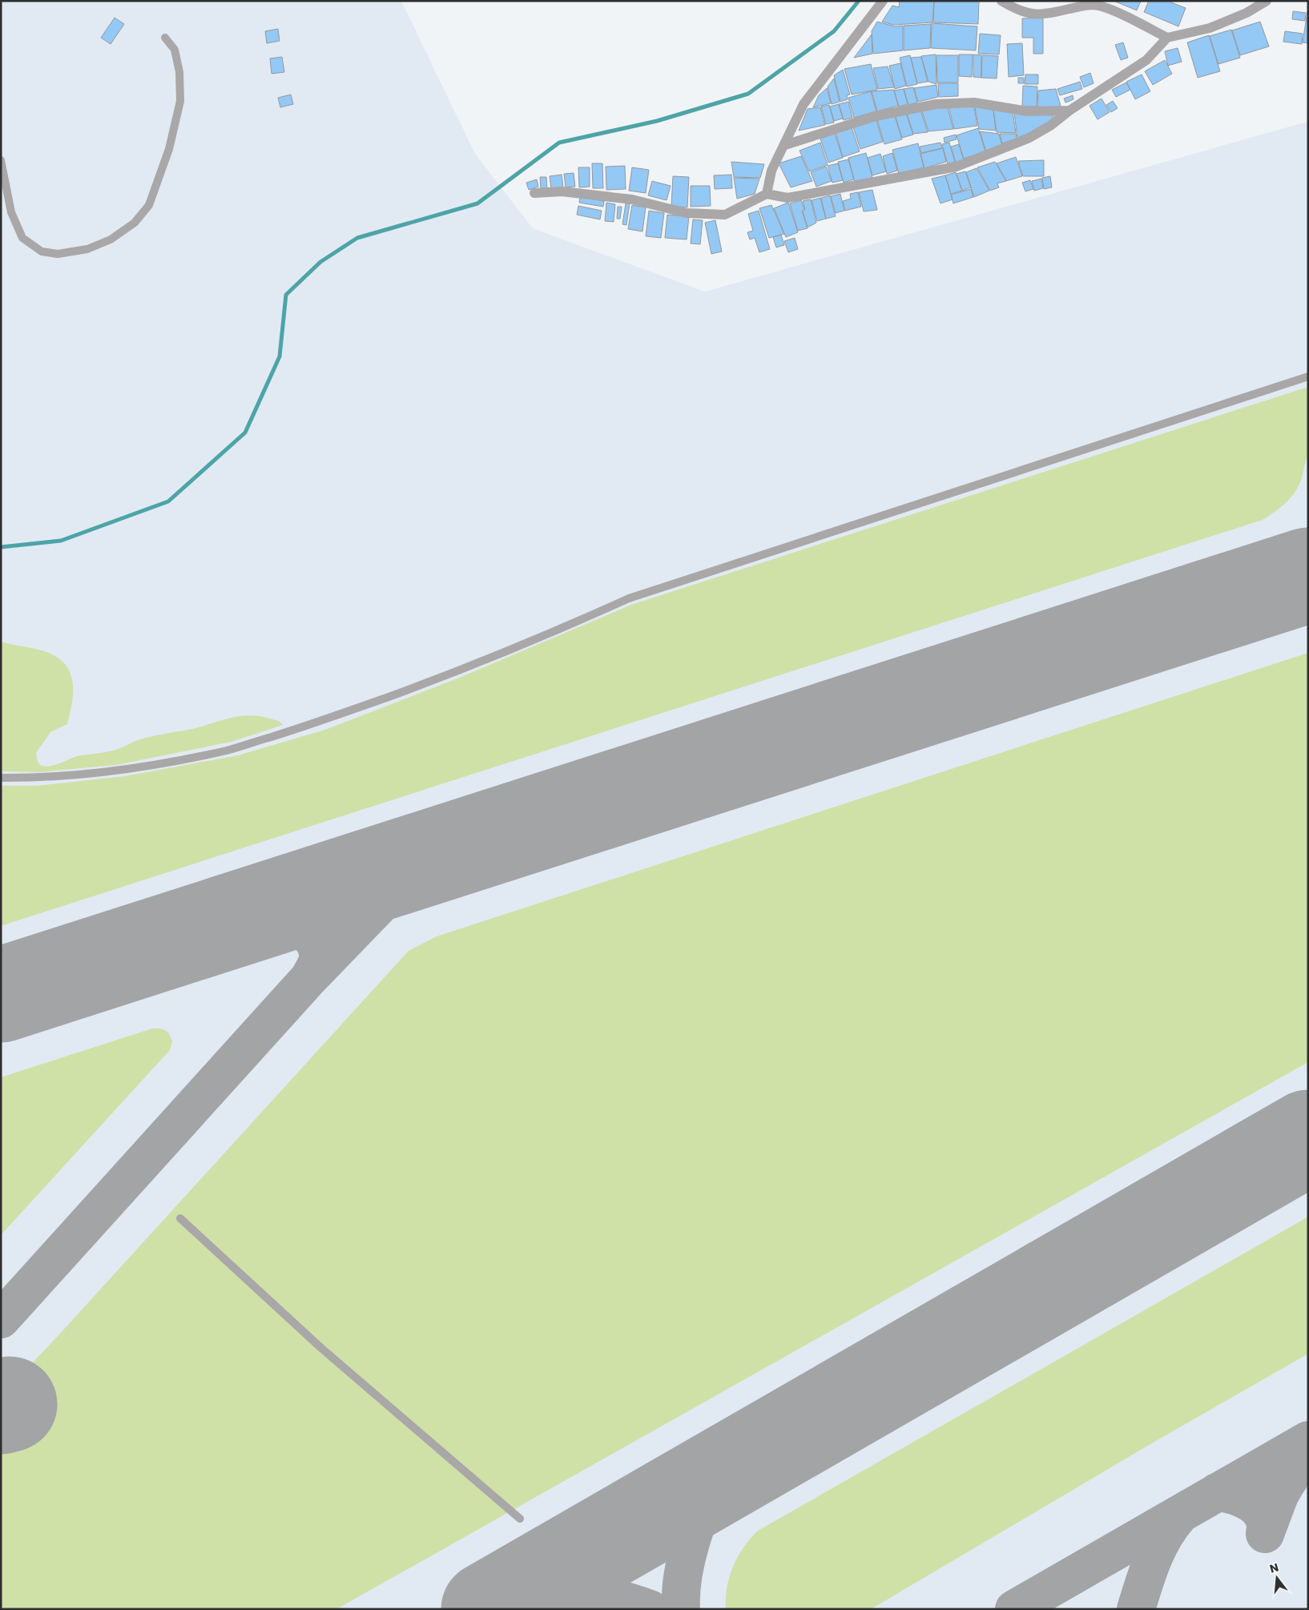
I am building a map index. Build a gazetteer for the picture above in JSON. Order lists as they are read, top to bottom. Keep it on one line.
{"north":"top"}
